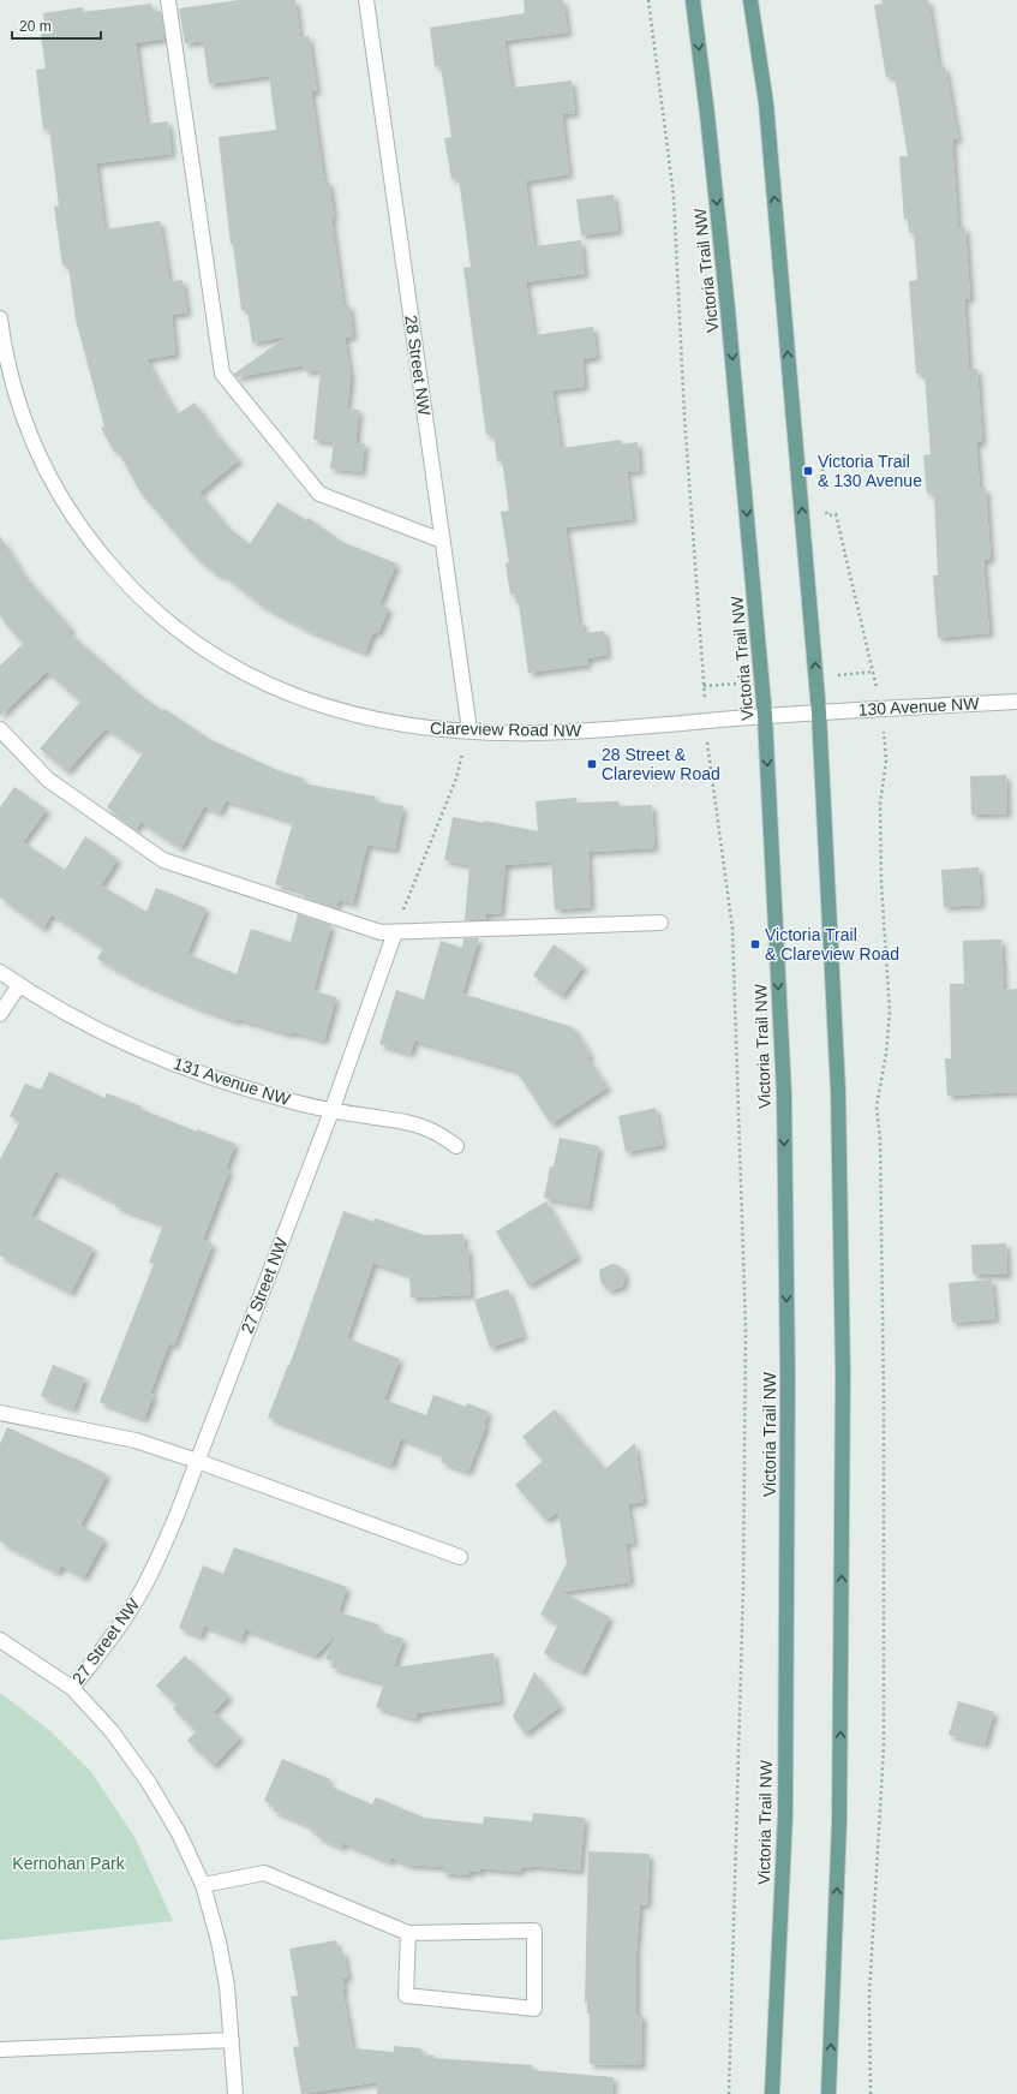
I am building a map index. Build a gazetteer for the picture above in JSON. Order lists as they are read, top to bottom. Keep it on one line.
{"streets":{"main road":["Victoria Trail NW"],"street":["28 Street NW","130 Avenue NW","Clareview Road NW","131 Avenue NW","27 Street NW"]},"crossings":[["Victoria Trail NW","Clareview Road NW"],["28 Street NW","Clareview Road NW"],["130 Avenue NW","Clareview Road NW"],["131 Avenue NW","27 Street NW"]],"parks":["Kernohan Park"],"places":{"transit":["Victoria Trail & 130 Avenue","28 Street & Clareview Road","Victoria Trail & Clareview Road"]},"scale_bar":"20 m"}
